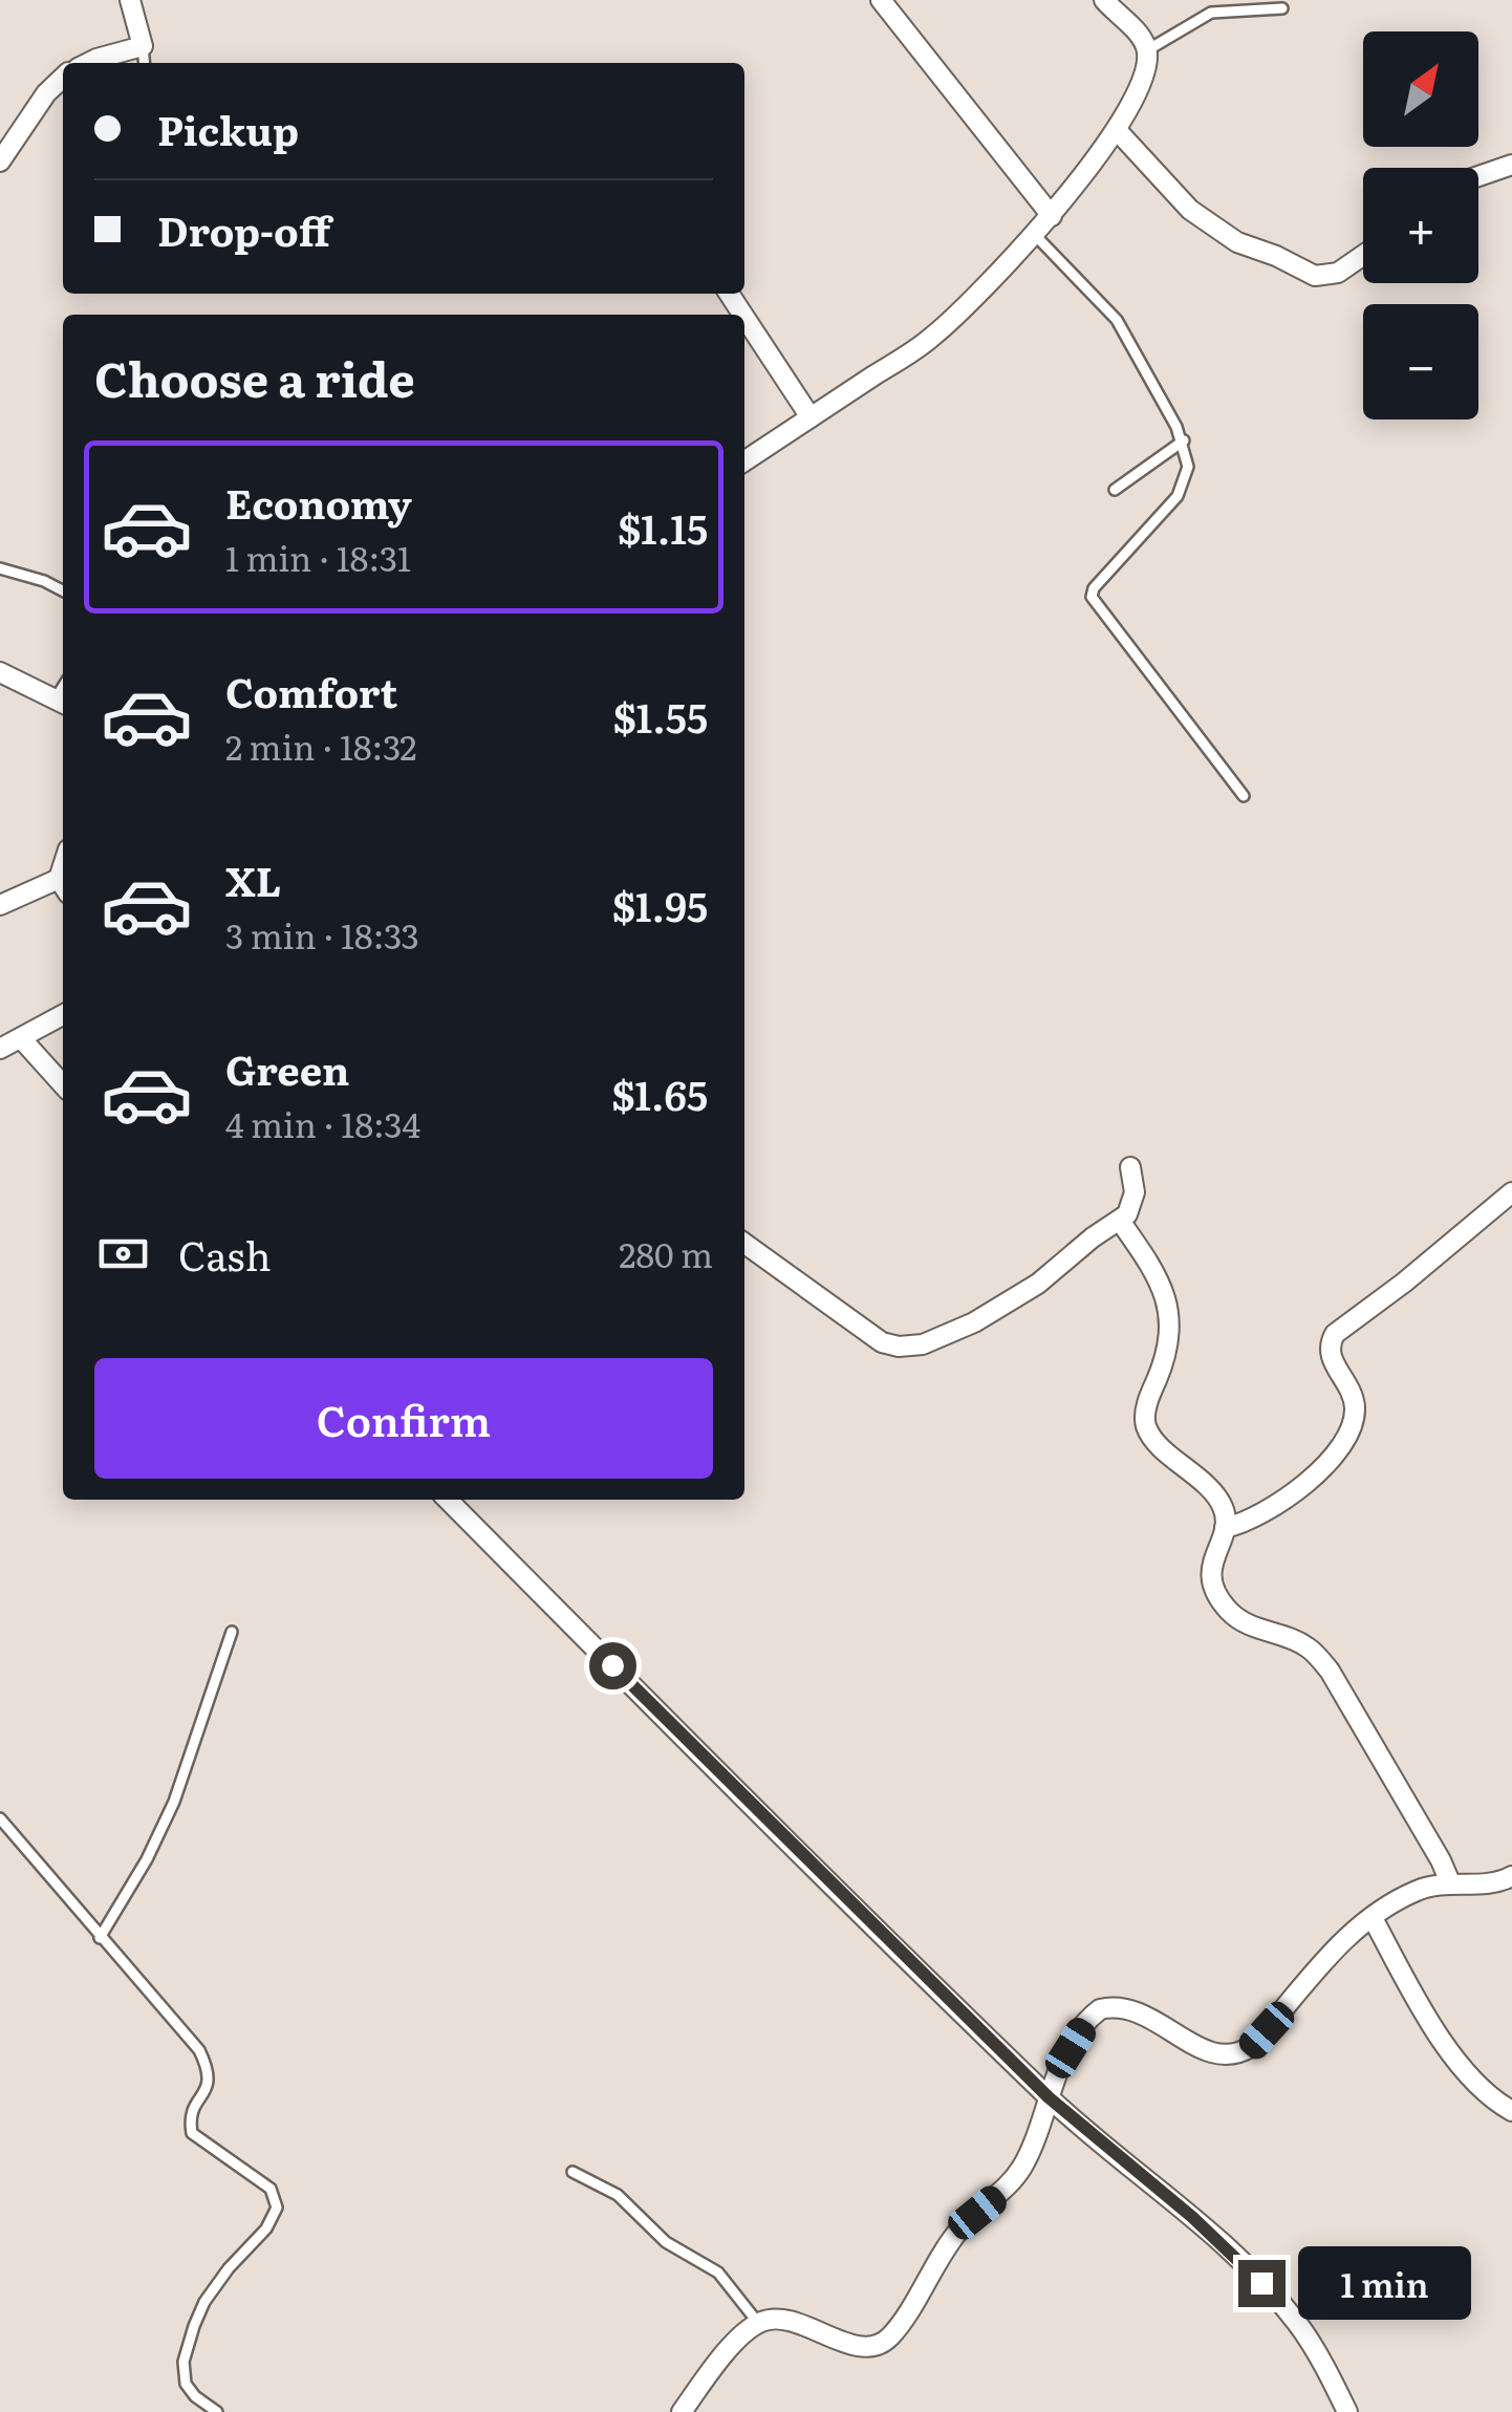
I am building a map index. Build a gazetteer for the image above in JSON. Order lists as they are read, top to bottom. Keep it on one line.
{"north":"top right","page":{"map_buttons":["+","−"],"banner":["Pickup","Drop-off"],"heading":"Choose a ride","list":[{"name":"Economy","note":"1 min · 18:31","value":"$1.15"},{"name":"Comfort","note":"2 min · 18:32","value":"$1.55"},{"name":"XL","note":"3 min · 18:33","value":"$1.95"},{"name":"Green","note":"4 min · 18:34","value":"$1.65"}],"pay":["Cash","280 m"],"buttons":"Confirm","bubble":"1 min"}}
